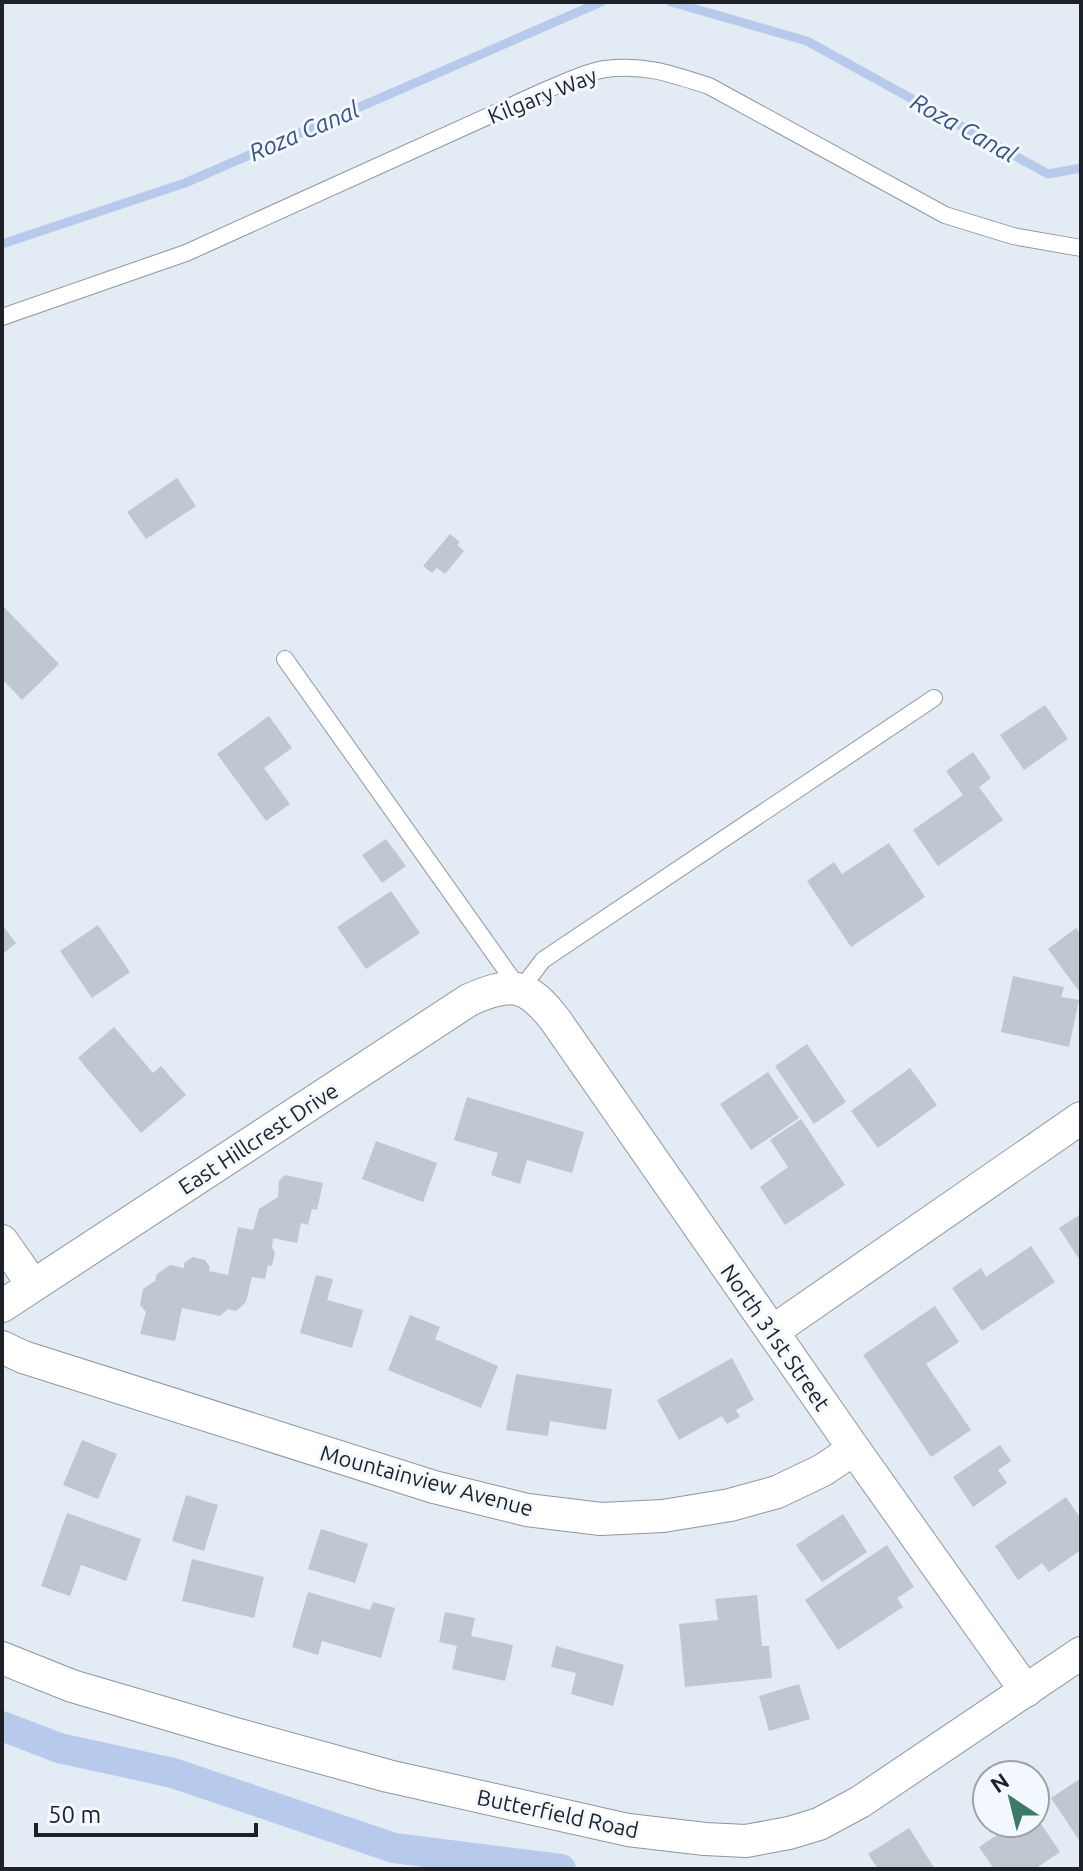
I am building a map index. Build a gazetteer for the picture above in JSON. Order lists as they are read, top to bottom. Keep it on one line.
{"streets":{"street":["East Hillcrest Drive","North 31st Street","Mountainview Avenue","Butterfield Road"],"lane":["Kilgary Way"]},"crossings":[["East Hillcrest Drive","North 31st Street"],["North 31st Street","Mountainview Avenue"],["North 31st Street","Butterfield Road"]],"water":["Roza Canal"],"scale_bar":"50 m","north":"top left"}
